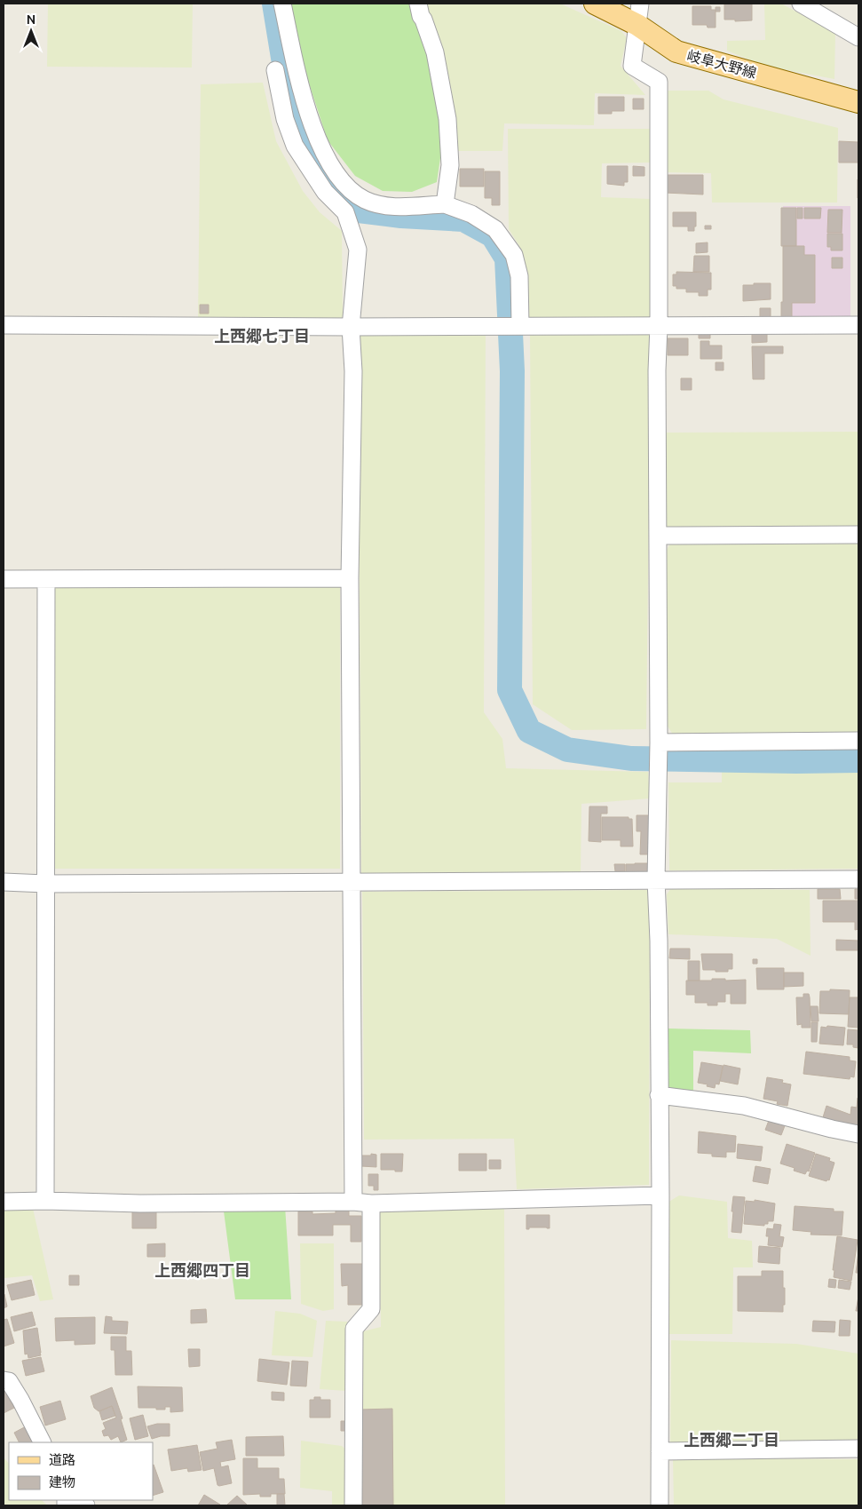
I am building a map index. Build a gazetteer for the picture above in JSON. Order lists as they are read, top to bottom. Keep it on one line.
{"streets":{"main road":["岐阜大野線"]},"districts":["上西郷七丁目","上西郷四丁目","上西郷二丁目"],"legend":["道路","建物"],"north":"top"}
